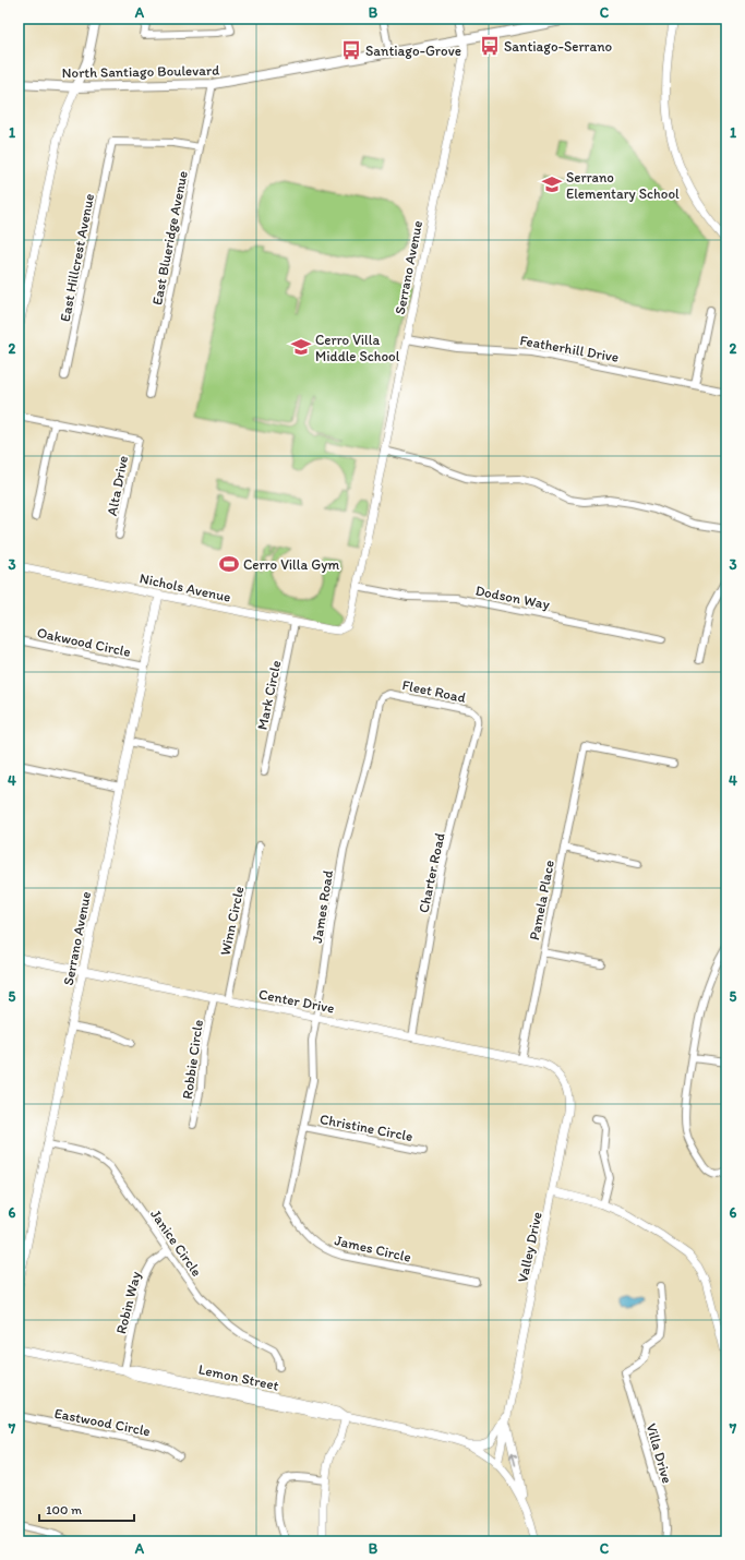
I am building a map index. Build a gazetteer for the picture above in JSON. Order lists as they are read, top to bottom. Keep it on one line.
{"streets":{"main road":["North Santiago Boulevard"],"street":["East Blueridge Avenue","East Hillcrest Avenue","Serrano Avenue","Featherhill Drive","Alta Drive","Nichols Avenue","Dodson Way","Oakwood Circle","Fleet Road","Mark Circle","Charter Road","Pamela Place","James Road","Winn Circle","Center Drive","Robbie Circle","Christine Circle","Janice Circle","Valley Drive","James Circle","Robin Way","Lemon Street","Eastwood Circle","Villa Drive"]},"crossings":[["North Santiago Boulevard","East Blueridge Avenue"],["North Santiago Boulevard","Serrano Avenue"],["East Blueridge Avenue","East Hillcrest Avenue"],["Serrano Avenue","Featherhill Drive"],["Serrano Avenue","Nichols Avenue"],["Serrano Avenue","Dodson Way"],["Serrano Avenue","Oakwood Circle"],["Serrano Avenue","Center Drive"],["Serrano Avenue","Janice Circle"],["Nichols Avenue","Mark Circle"],["Fleet Road","Charter Road"],["Fleet Road","James Road"],["Charter Road","Center Drive"],["Pamela Place","Center Drive"],["James Road","Center Drive"],["James Road","Christine Circle"],["James Road","James Circle"],["Winn Circle","Center Drive"],["Center Drive","Robbie Circle"],["Center Drive","Valley Drive"],["Christine Circle","James Circle"],["Janice Circle","Robin Way"],["Valley Drive","Lemon Street"],["Robin Way","Lemon Street"]],"places":{"bus stop":["Santiago-Serrano","Santiago-Grove"],"school or university":["Serrano Elementary School","Cerro Villa Middle School"],"sports":["Cerro Villa Gym"]},"scale_bar":"100 m","grid":{"columns":["A","B","C"],"rows":["1","2","3","4","5","6","7"]}}
